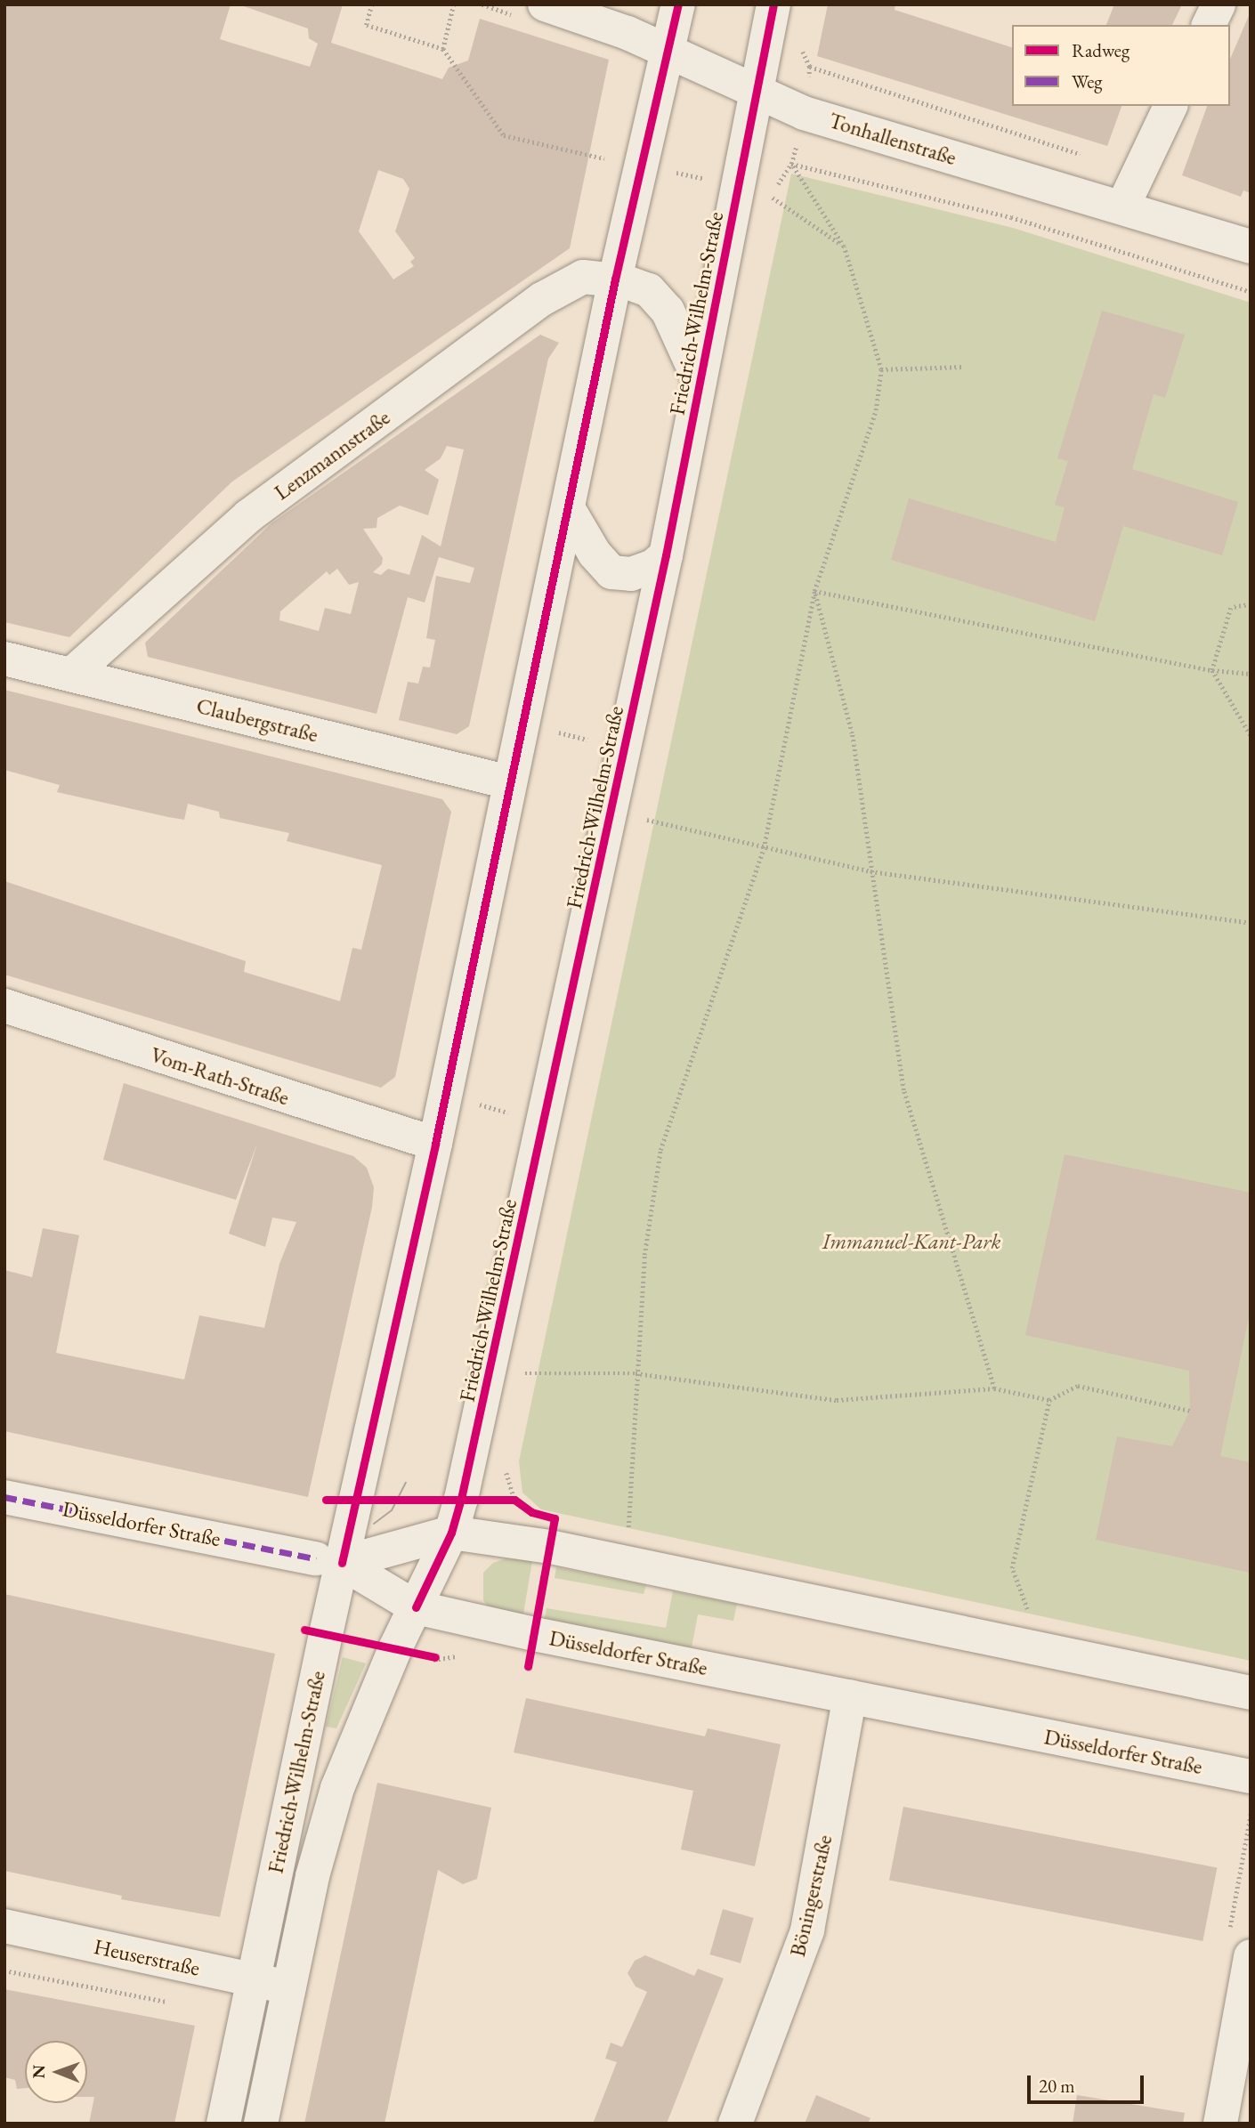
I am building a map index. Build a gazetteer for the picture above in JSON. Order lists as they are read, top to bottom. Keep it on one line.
{"streets":{"main road":["Tonhallenstraße","Friedrich-Wilhelm-Straße","Lenzmannstraße","Claubergstraße","Vom-Rath-Straße","Düsseldorfer Straße","Böningerstraße","Heuserstraße"]},"crossings":[["Tonhallenstraße","Friedrich-Wilhelm-Straße"],["Friedrich-Wilhelm-Straße","Lenzmannstraße"],["Friedrich-Wilhelm-Straße","Claubergstraße"],["Friedrich-Wilhelm-Straße","Vom-Rath-Straße"],["Friedrich-Wilhelm-Straße","Düsseldorfer Straße"],["Friedrich-Wilhelm-Straße","Heuserstraße"],["Lenzmannstraße","Claubergstraße"],["Düsseldorfer Straße","Böningerstraße"]],"parks":["Immanuel-Kant-Park"],"legend":["Radweg","Weg"],"scale_bar":"20 m","north":"left"}
